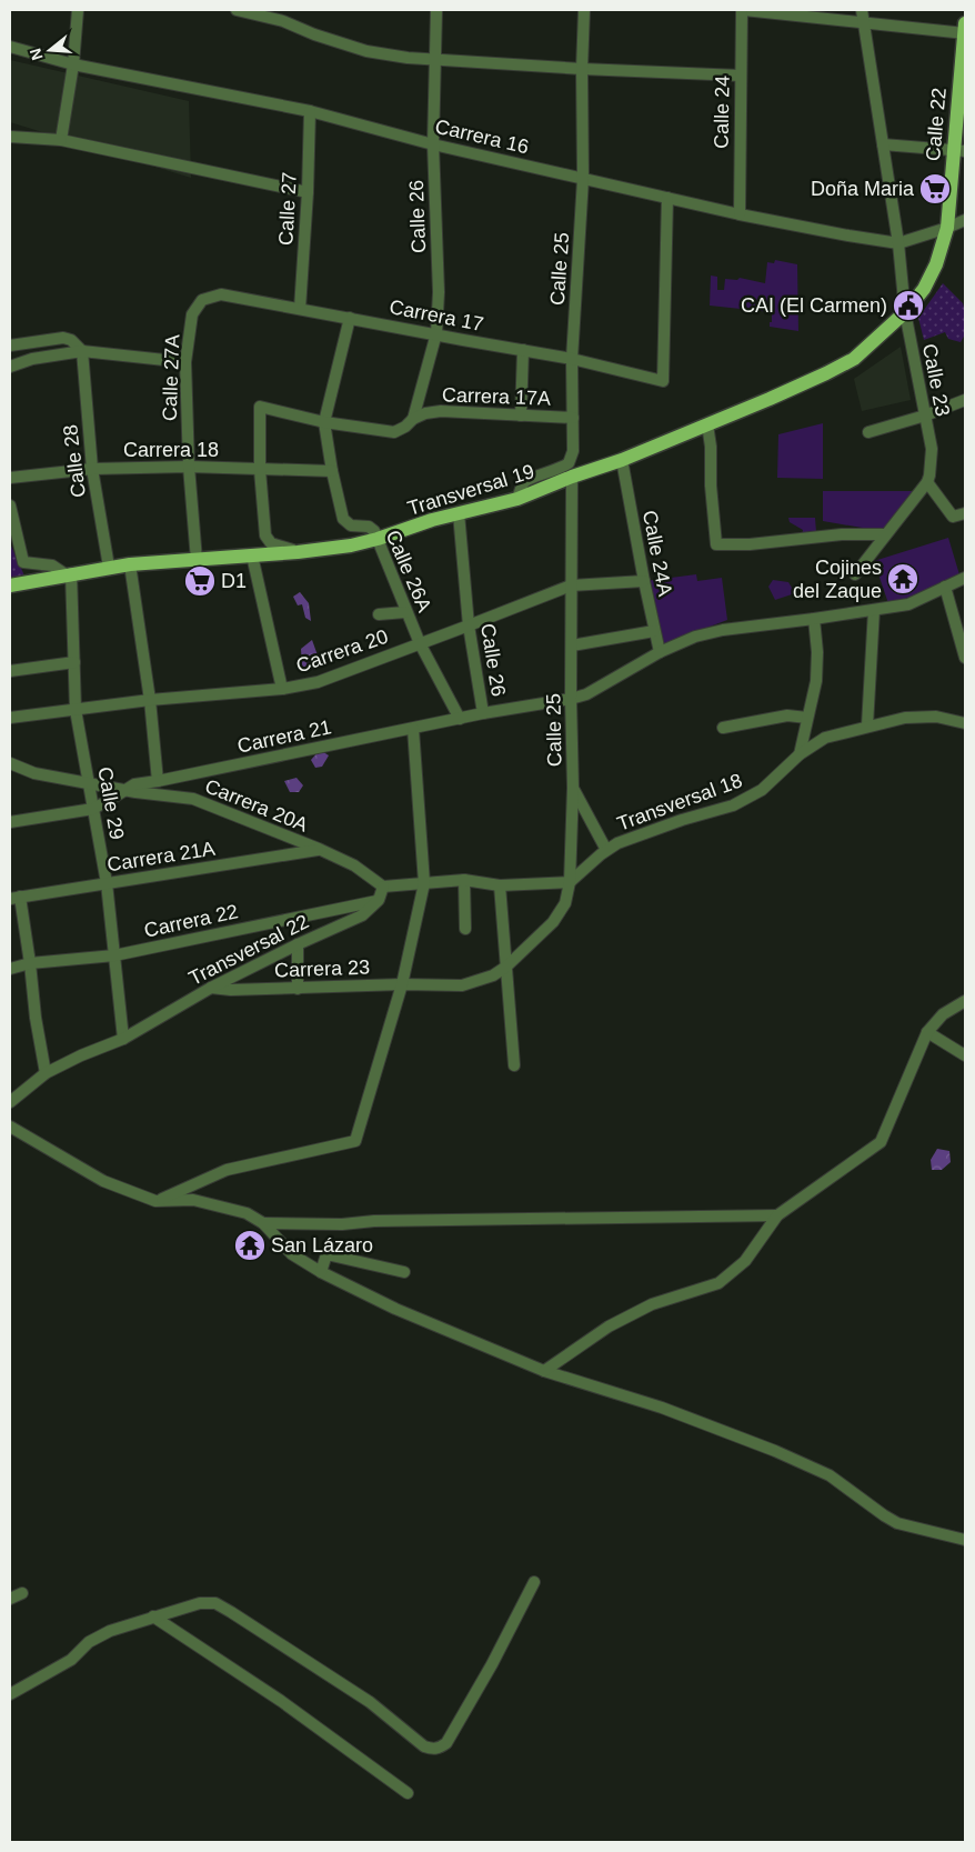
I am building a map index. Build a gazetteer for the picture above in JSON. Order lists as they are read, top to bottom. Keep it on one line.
{"streets":{"main road":["Calle 22","Transversal 19"],"street":["Calle 24","Carrera 16","Calle 27","Calle 26","Calle 25","Carrera 17","Calle 27A","Calle 23","Carrera 17A","Carrera 18","Calle 28","Calle 24A","Calle 26A","Carrera 20","Carrera 21","Transversal 18","Calle 29","Carrera 20A","Carrera 21A","Carrera 22","Transversal 22","Carrera 23"]},"crossings":[["Calle 24","Carrera 16"],["Calle 22","Carrera 16"],["Calle 22","Calle 23"],["Calle 22","Transversal 19"],["Carrera 16","Calle 27"],["Carrera 16","Calle 26"],["Carrera 16","Calle 25"],["Carrera 16","Carrera 17"],["Carrera 16","Calle 23"],["Calle 27","Carrera 17"],["Calle 26","Carrera 17"],["Calle 26","Carrera 17A"],["Calle 26","Transversal 19"],["Calle 26","Carrera 20"],["Calle 26","Carrera 21"],["Calle 25","Carrera 17"],["Calle 25","Carrera 17A"],["Calle 25","Transversal 19"],["Calle 25","Carrera 20"],["Calle 25","Carrera 21"],["Calle 25","Transversal 18"],["Calle 25","Carrera 23"],["Carrera 17","Calle 27A"],["Carrera 17","Calle 26A"],["Calle 27A","Carrera 18"],["Calle 27A","Transversal 19"],["Calle 23","Transversal 19"],["Carrera 17A","Carrera 18"],["Carrera 17A","Calle 26A"],["Carrera 18","Calle 28"],["Carrera 18","Calle 26A"],["Calle 28","Transversal 19"],["Transversal 19","Calle 24A"],["Transversal 19","Calle 26A"],["Transversal 19","Calle 29"],["Calle 24A","Carrera 20"],["Calle 24A","Carrera 21"],["Calle 26A","Carrera 20"],["Calle 26A","Carrera 21"],["Carrera 20","Calle 29"],["Carrera 21","Calle 29"],["Carrera 21","Carrera 20A"],["Calle 29","Carrera 20A"],["Calle 29","Carrera 21A"],["Calle 29","Carrera 22"],["Calle 29","Transversal 22"],["Carrera 20A","Carrera 21A"],["Carrera 22","Transversal 22"],["Transversal 22","Carrera 23"]],"places":{"supermarket":["Doña Maria","D1"],"public building":["CAI (El Carmen)"],"temple":["Cojines del Zaque","San Lázaro"]},"north":"left"}
